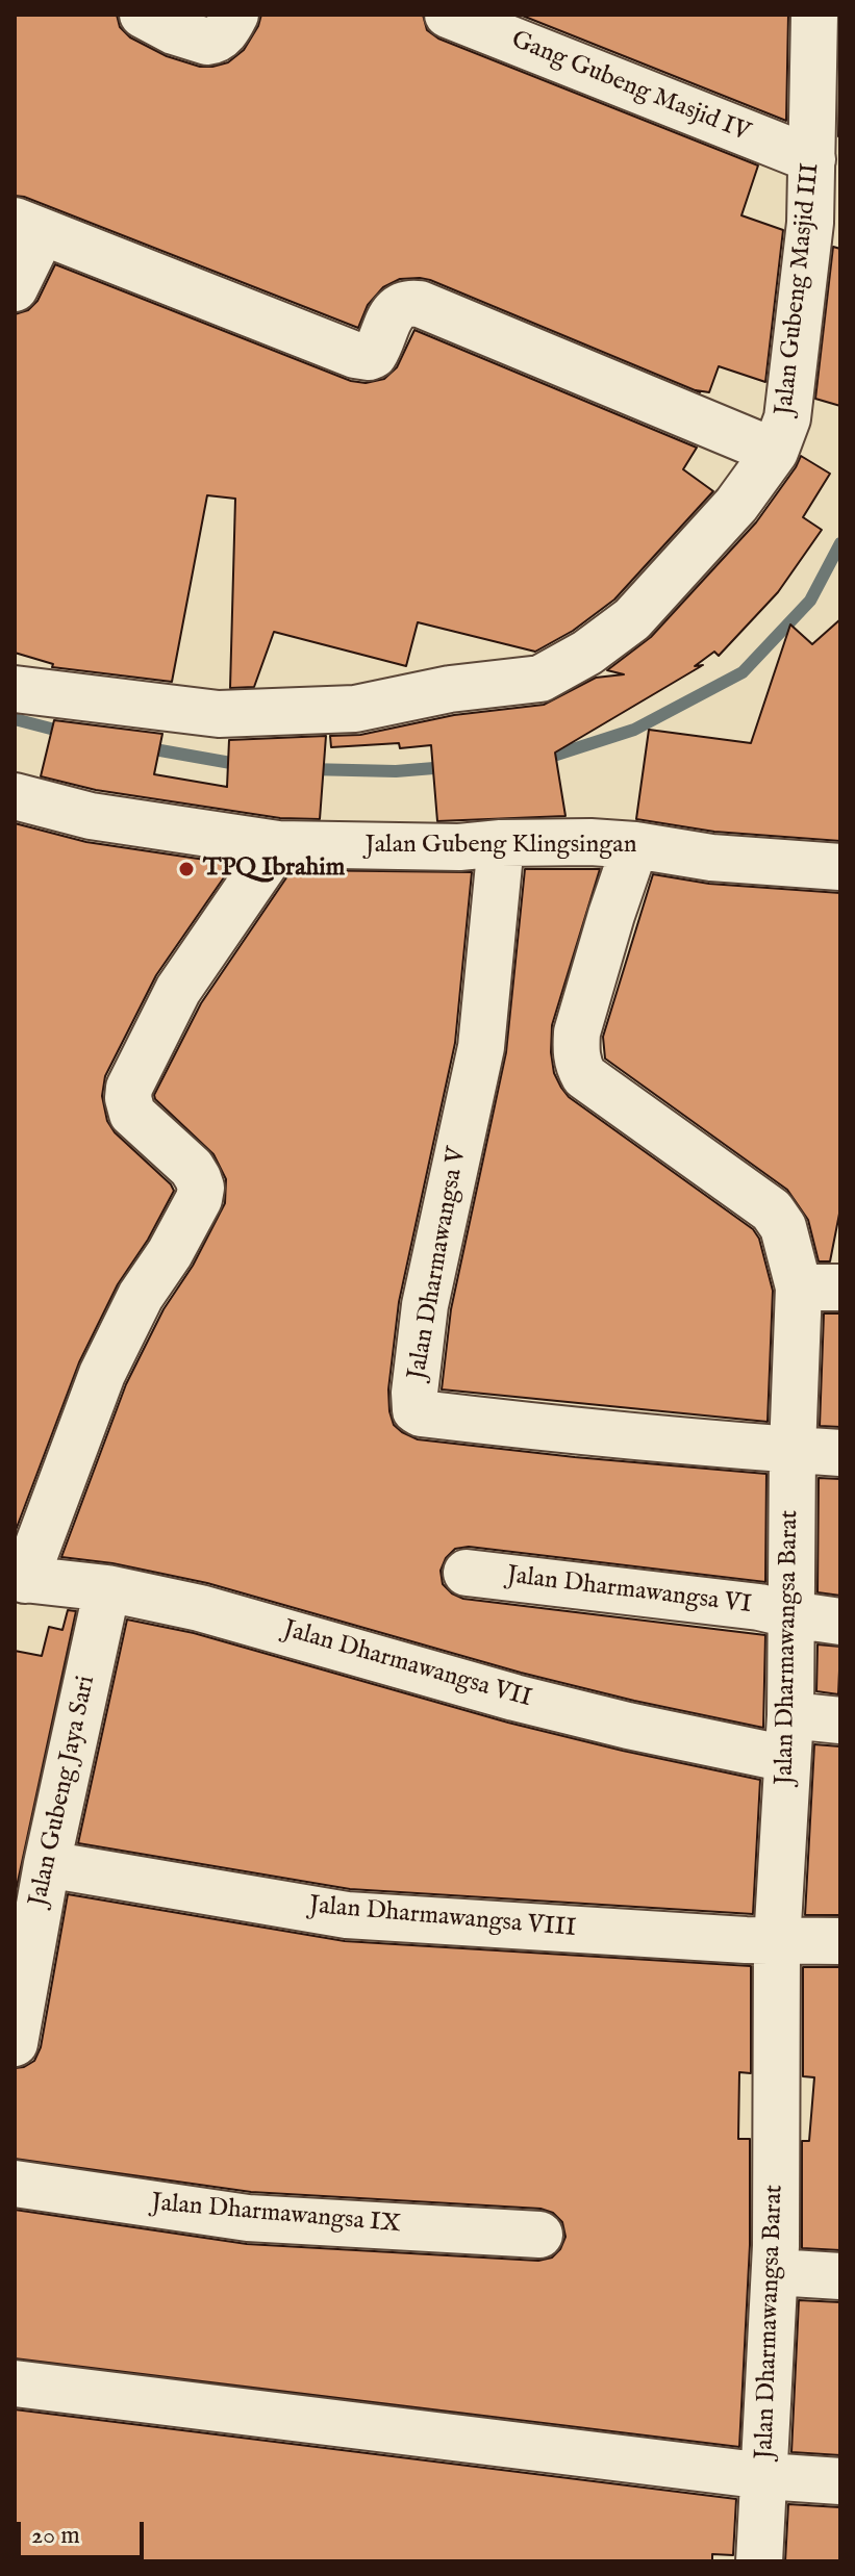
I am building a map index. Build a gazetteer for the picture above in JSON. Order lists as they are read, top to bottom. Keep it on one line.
{"streets":{"street":["Gang Gubeng Masjid IV","Jalan Gubeng Masjid III","Jalan Gubeng Klingsingan","Jalan Dharmawangsa V","Jalan Dharmawangsa VI","Jalan Dharmawangsa Barat","Jalan Dharmawangsa VII","Jalan Gubeng Jaya Sari","Jalan Dharmawangsa VIII","Jalan Dharmawangsa IX"]},"crossings":[["Gang Gubeng Masjid IV","Jalan Gubeng Masjid III"],["Jalan Gubeng Klingsingan","Jalan Dharmawangsa V"],["Jalan Gubeng Klingsingan","Jalan Dharmawangsa Barat"],["Jalan Dharmawangsa V","Jalan Dharmawangsa Barat"],["Jalan Dharmawangsa VI","Jalan Dharmawangsa Barat"],["Jalan Dharmawangsa Barat","Jalan Dharmawangsa VII"],["Jalan Dharmawangsa Barat","Jalan Dharmawangsa VIII"],["Jalan Dharmawangsa VII","Jalan Gubeng Jaya Sari"],["Jalan Gubeng Jaya Sari","Jalan Dharmawangsa VIII"]],"places":["TPQ Ibrahim"],"scale_bar":"20 m"}
